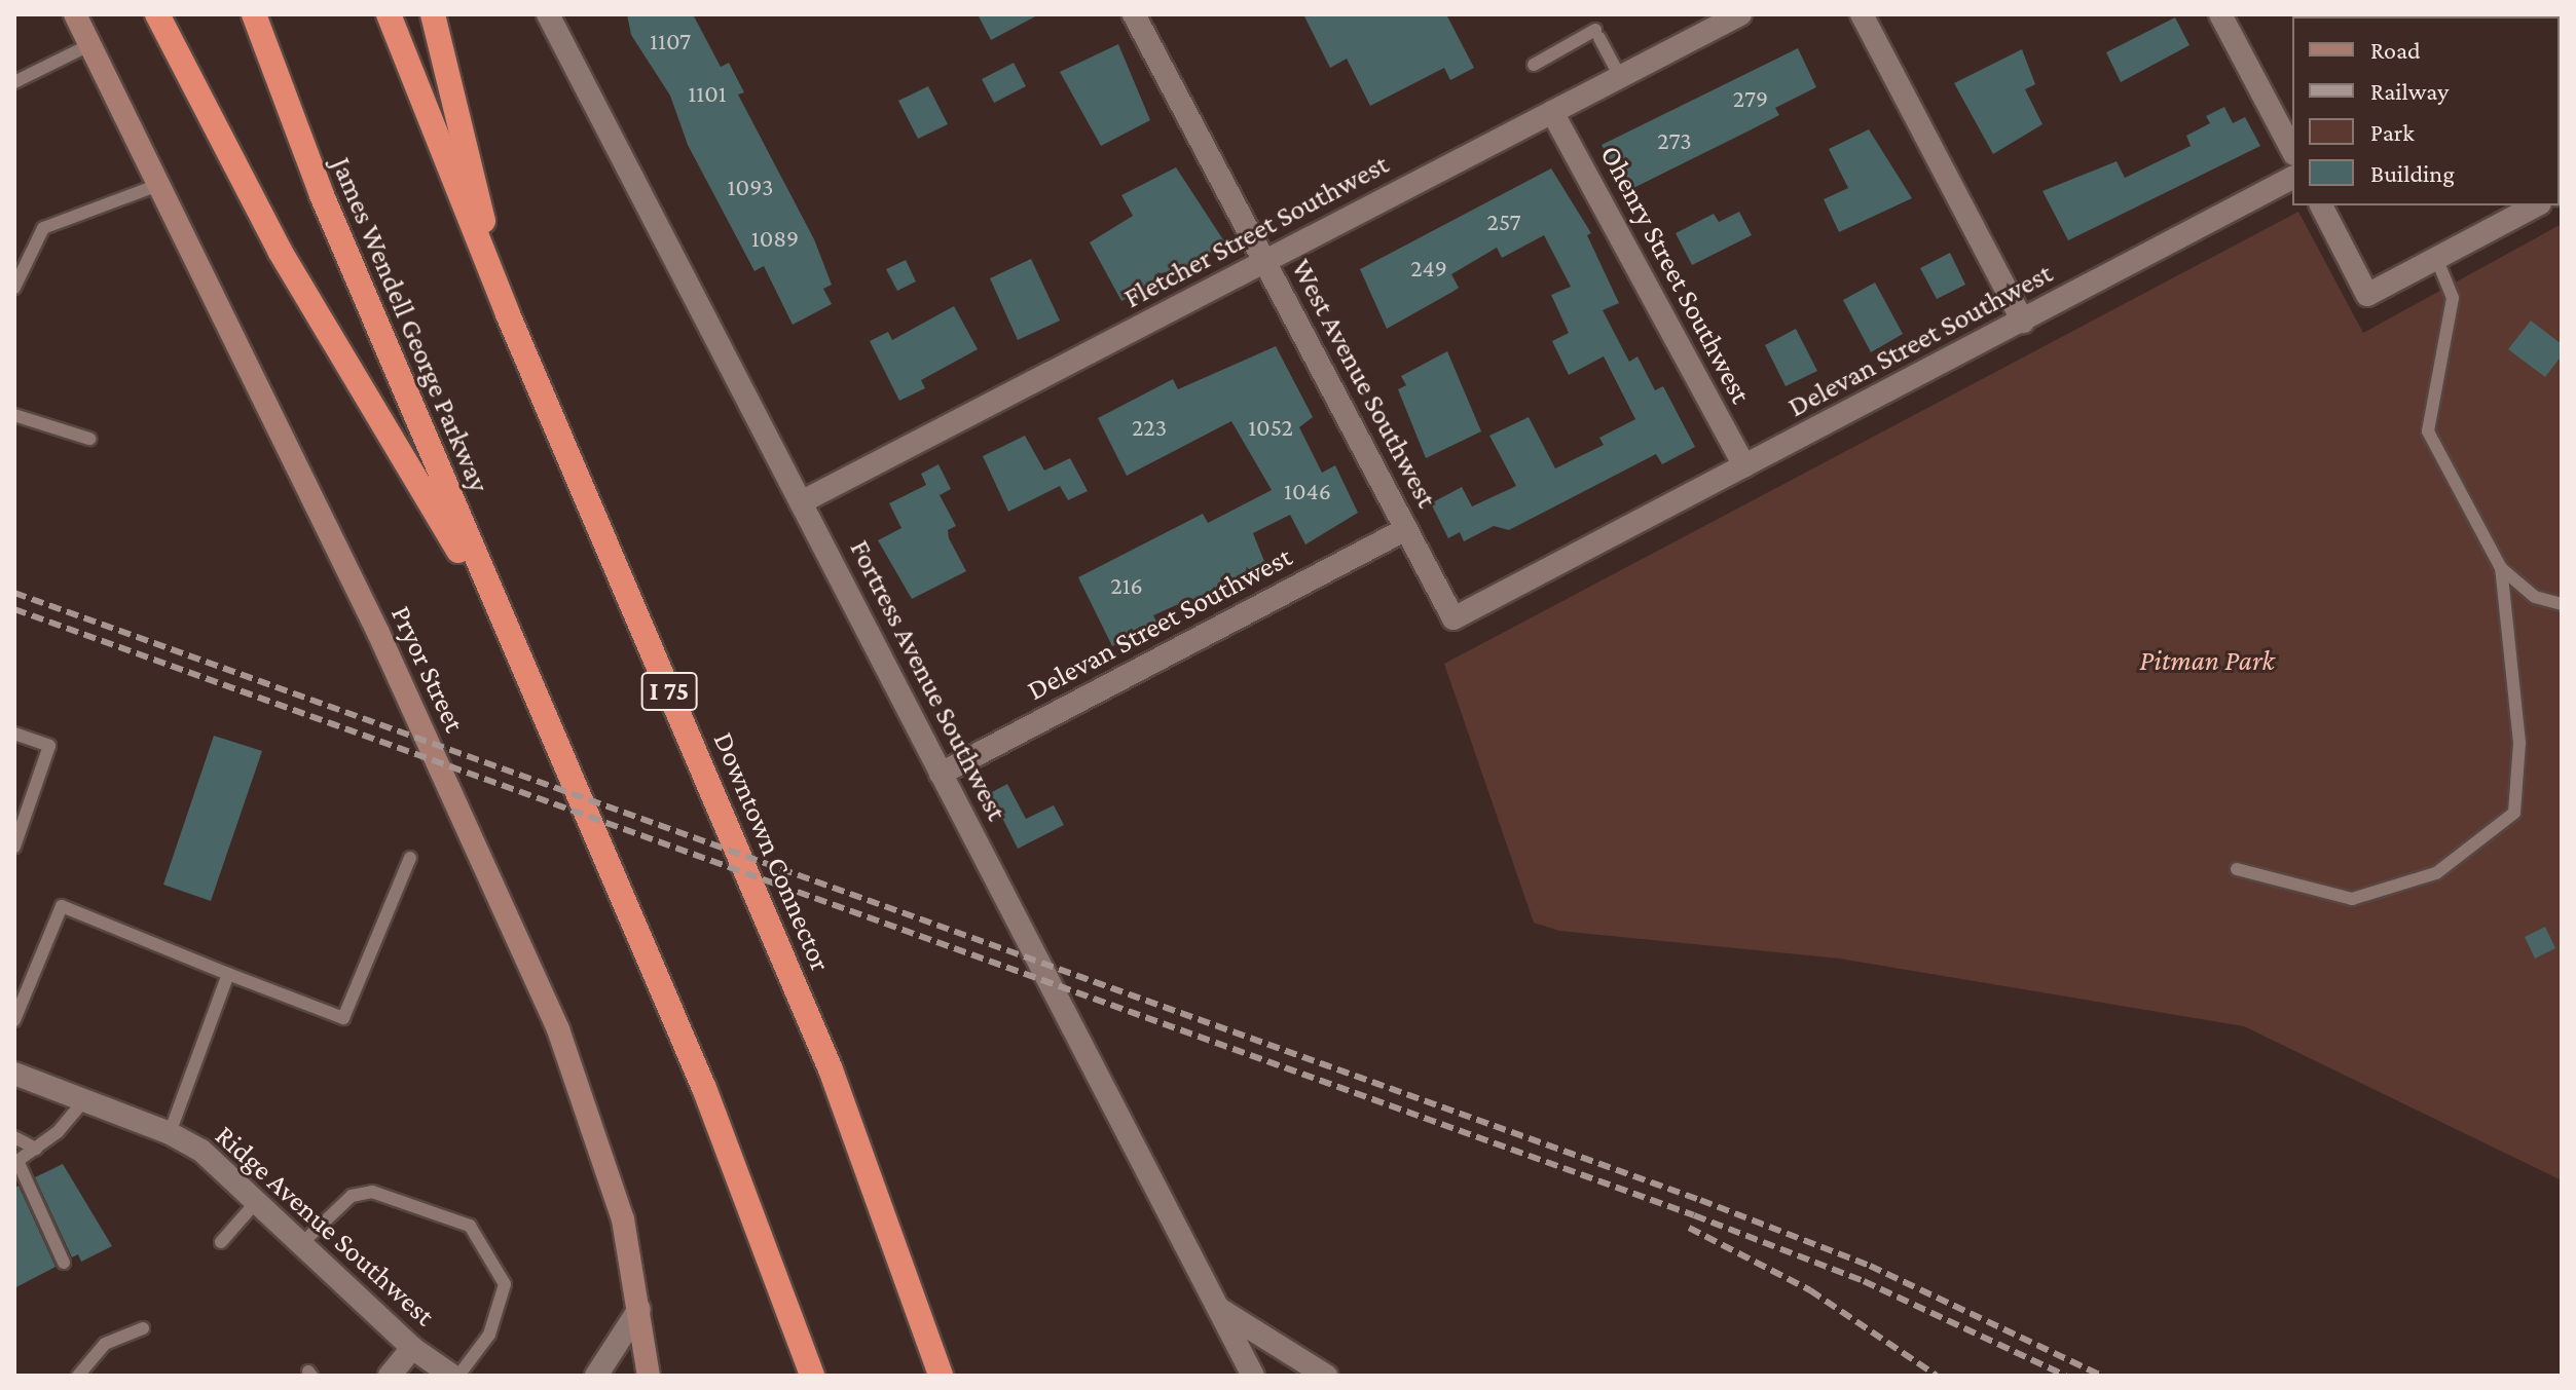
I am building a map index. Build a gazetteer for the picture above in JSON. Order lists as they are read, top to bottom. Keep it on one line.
{"streets":{"highway":["James Wendell George Parkway","I 75","Downtown Connector"],"main road":["Pryor Street"],"street":["Fletcher Street Southwest","Ohenry Street Southwest","Delevan Street Southwest","West Avenue Southwest","Fortress Avenue Southwest","Ridge Avenue Southwest"]},"crossings":[["Fletcher Street Southwest","Ohenry Street Southwest"],["Fletcher Street Southwest","West Avenue Southwest"],["Fletcher Street Southwest","Fortress Avenue Southwest"],["Ohenry Street Southwest","Delevan Street Southwest"],["Delevan Street Southwest","West Avenue Southwest"],["Delevan Street Southwest","Fortress Avenue Southwest"],["I 75","Downtown Connector"]],"parks":["Pitman Park"],"house_numbers":["1107","1101","279","273","1093","257","1089","249","223","1052","1046","216"],"legend":["Road","Railway","Park","Building"]}
